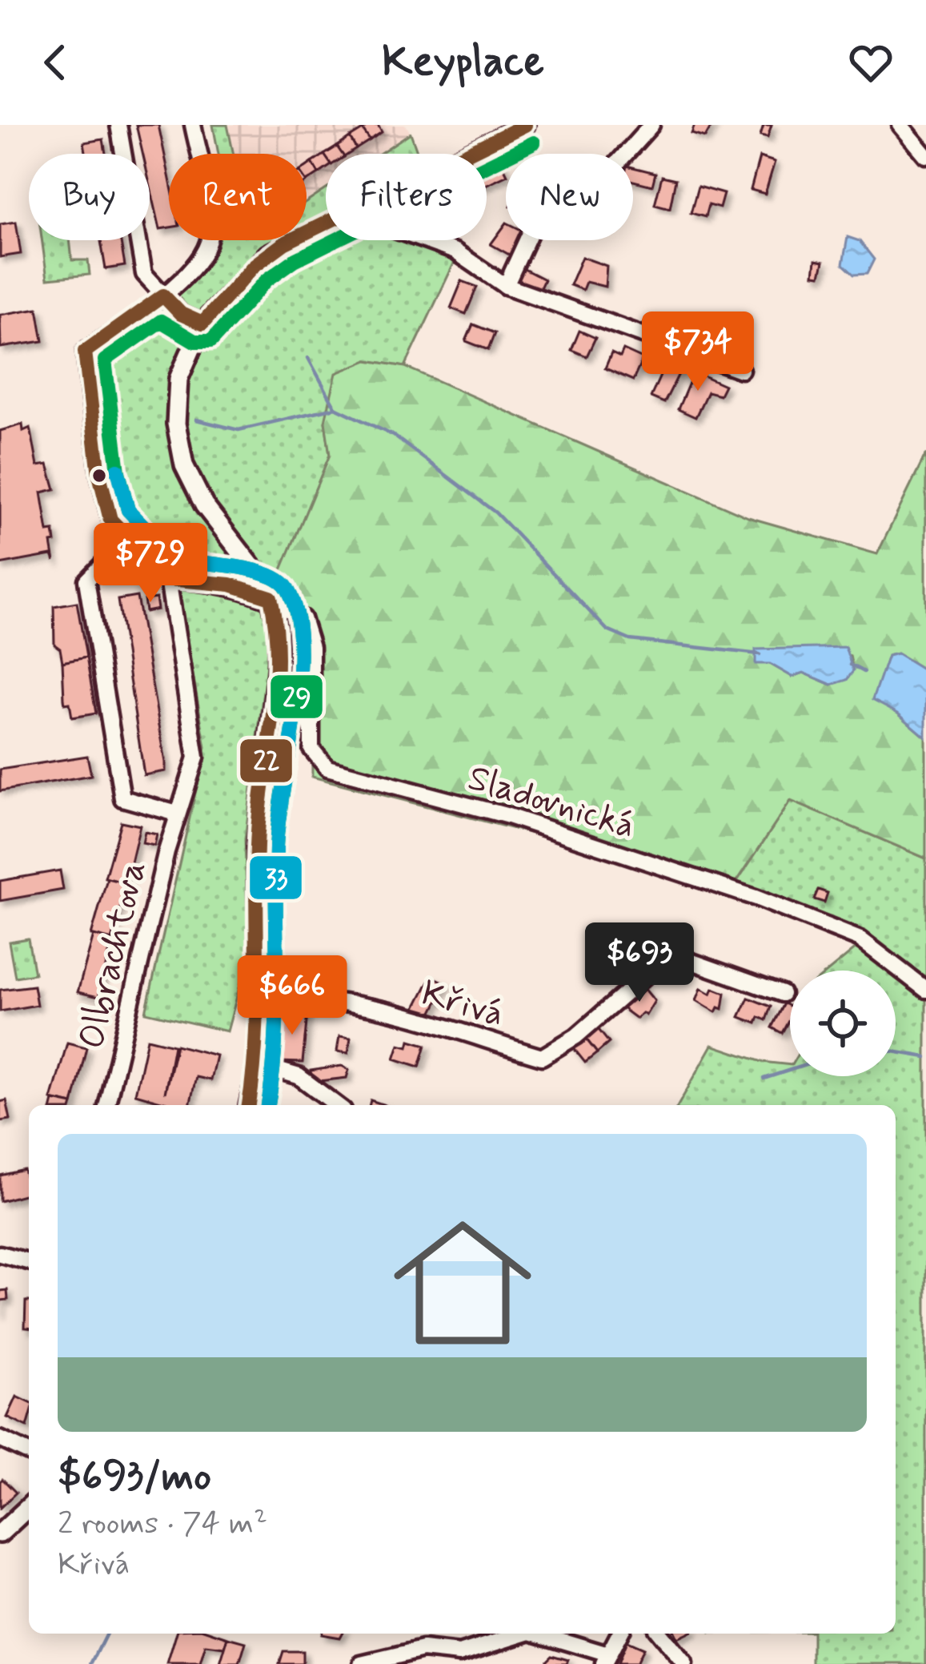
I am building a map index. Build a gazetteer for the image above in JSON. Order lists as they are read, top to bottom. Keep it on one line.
{"streets":{"street":["Sladovnická","Olbrachtova","Křivá"]},"lines":["transit line 22","transit line 29","transit line 33"],"page":{"header":"Keyplace","chip":["Buy","Rent","Filters","New"],"price":["$734","$729","$693","$666"],"list":[{"name":"$693/mo","note":"2 rooms · 74 m² · Křivá"}]}}
